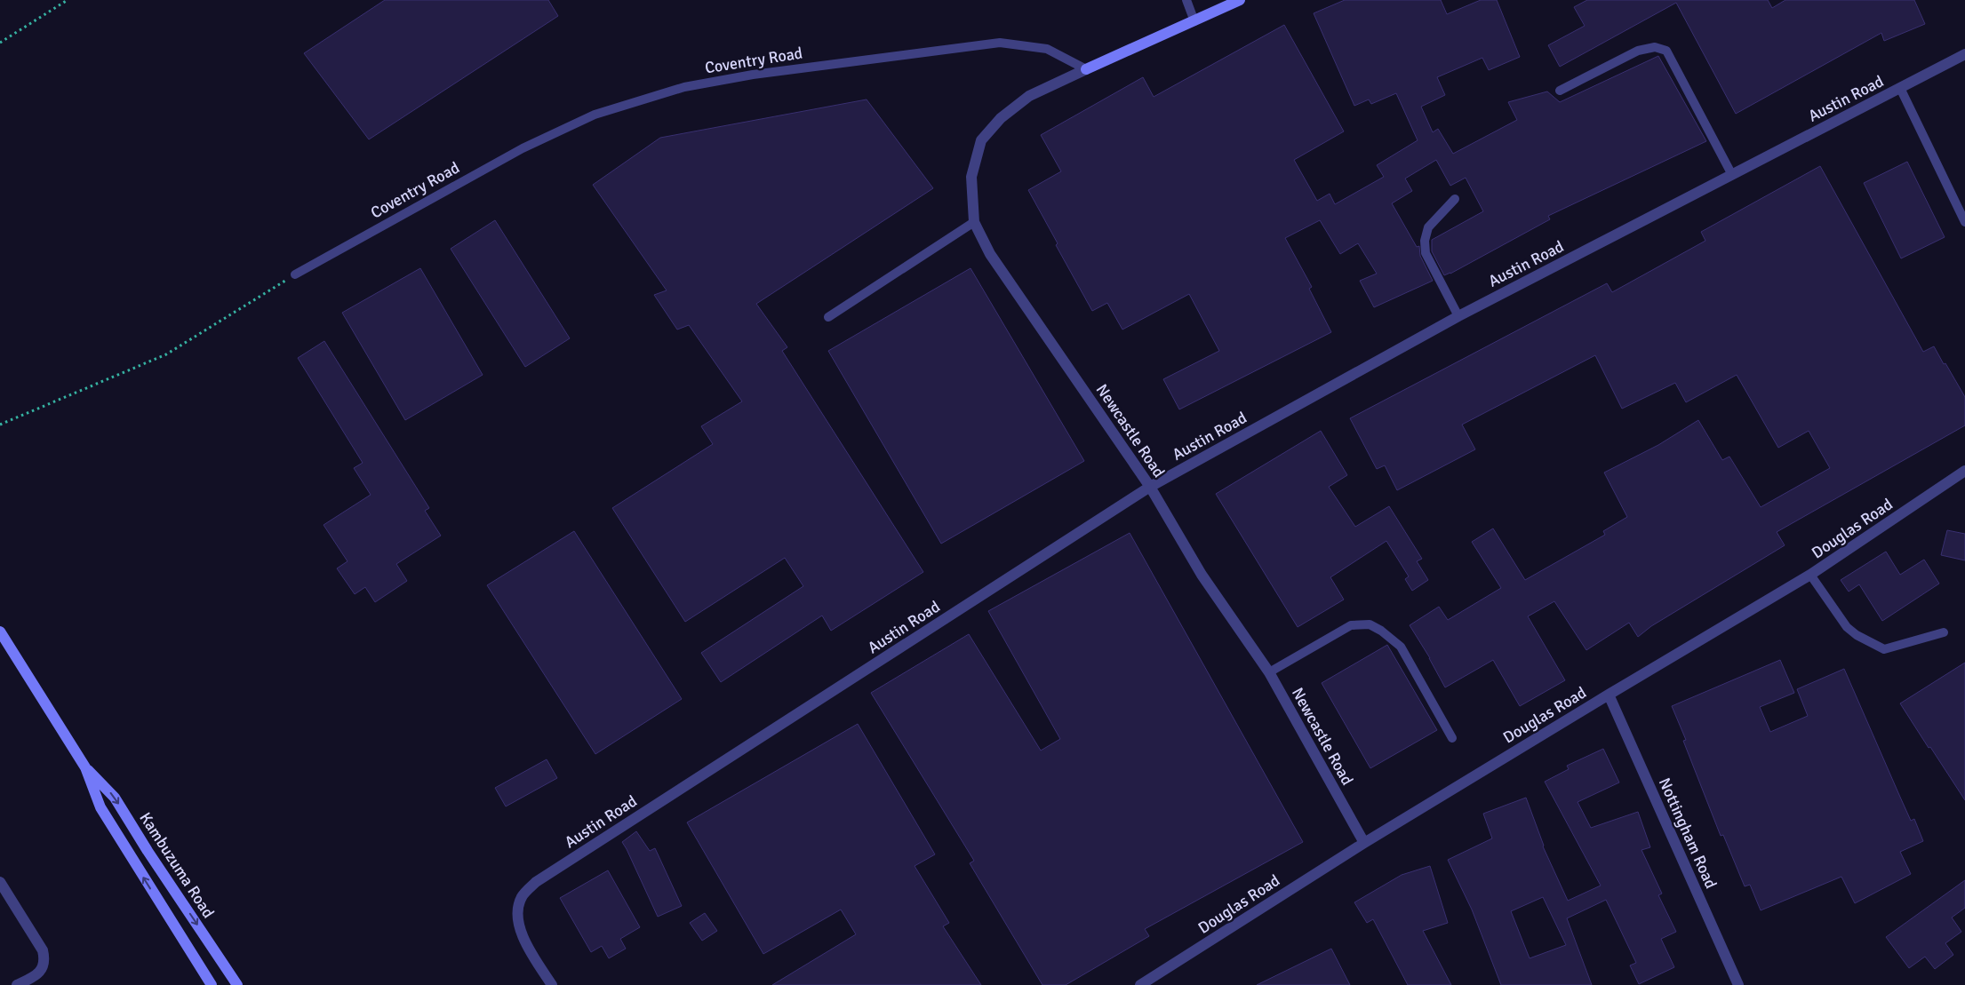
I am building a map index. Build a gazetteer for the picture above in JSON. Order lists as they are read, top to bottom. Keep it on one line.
{"streets":{"main road":["Kambuzuma Road"],"street":["Austin Road","Newcastle Road","Douglas Road","Nottingham Road"],"lane":["Coventry Road"]},"crossings":[["Coventry Road","Newcastle Road"],["Austin Road","Newcastle Road"],["Newcastle Road","Douglas Road"],["Douglas Road","Nottingham Road"]]}
